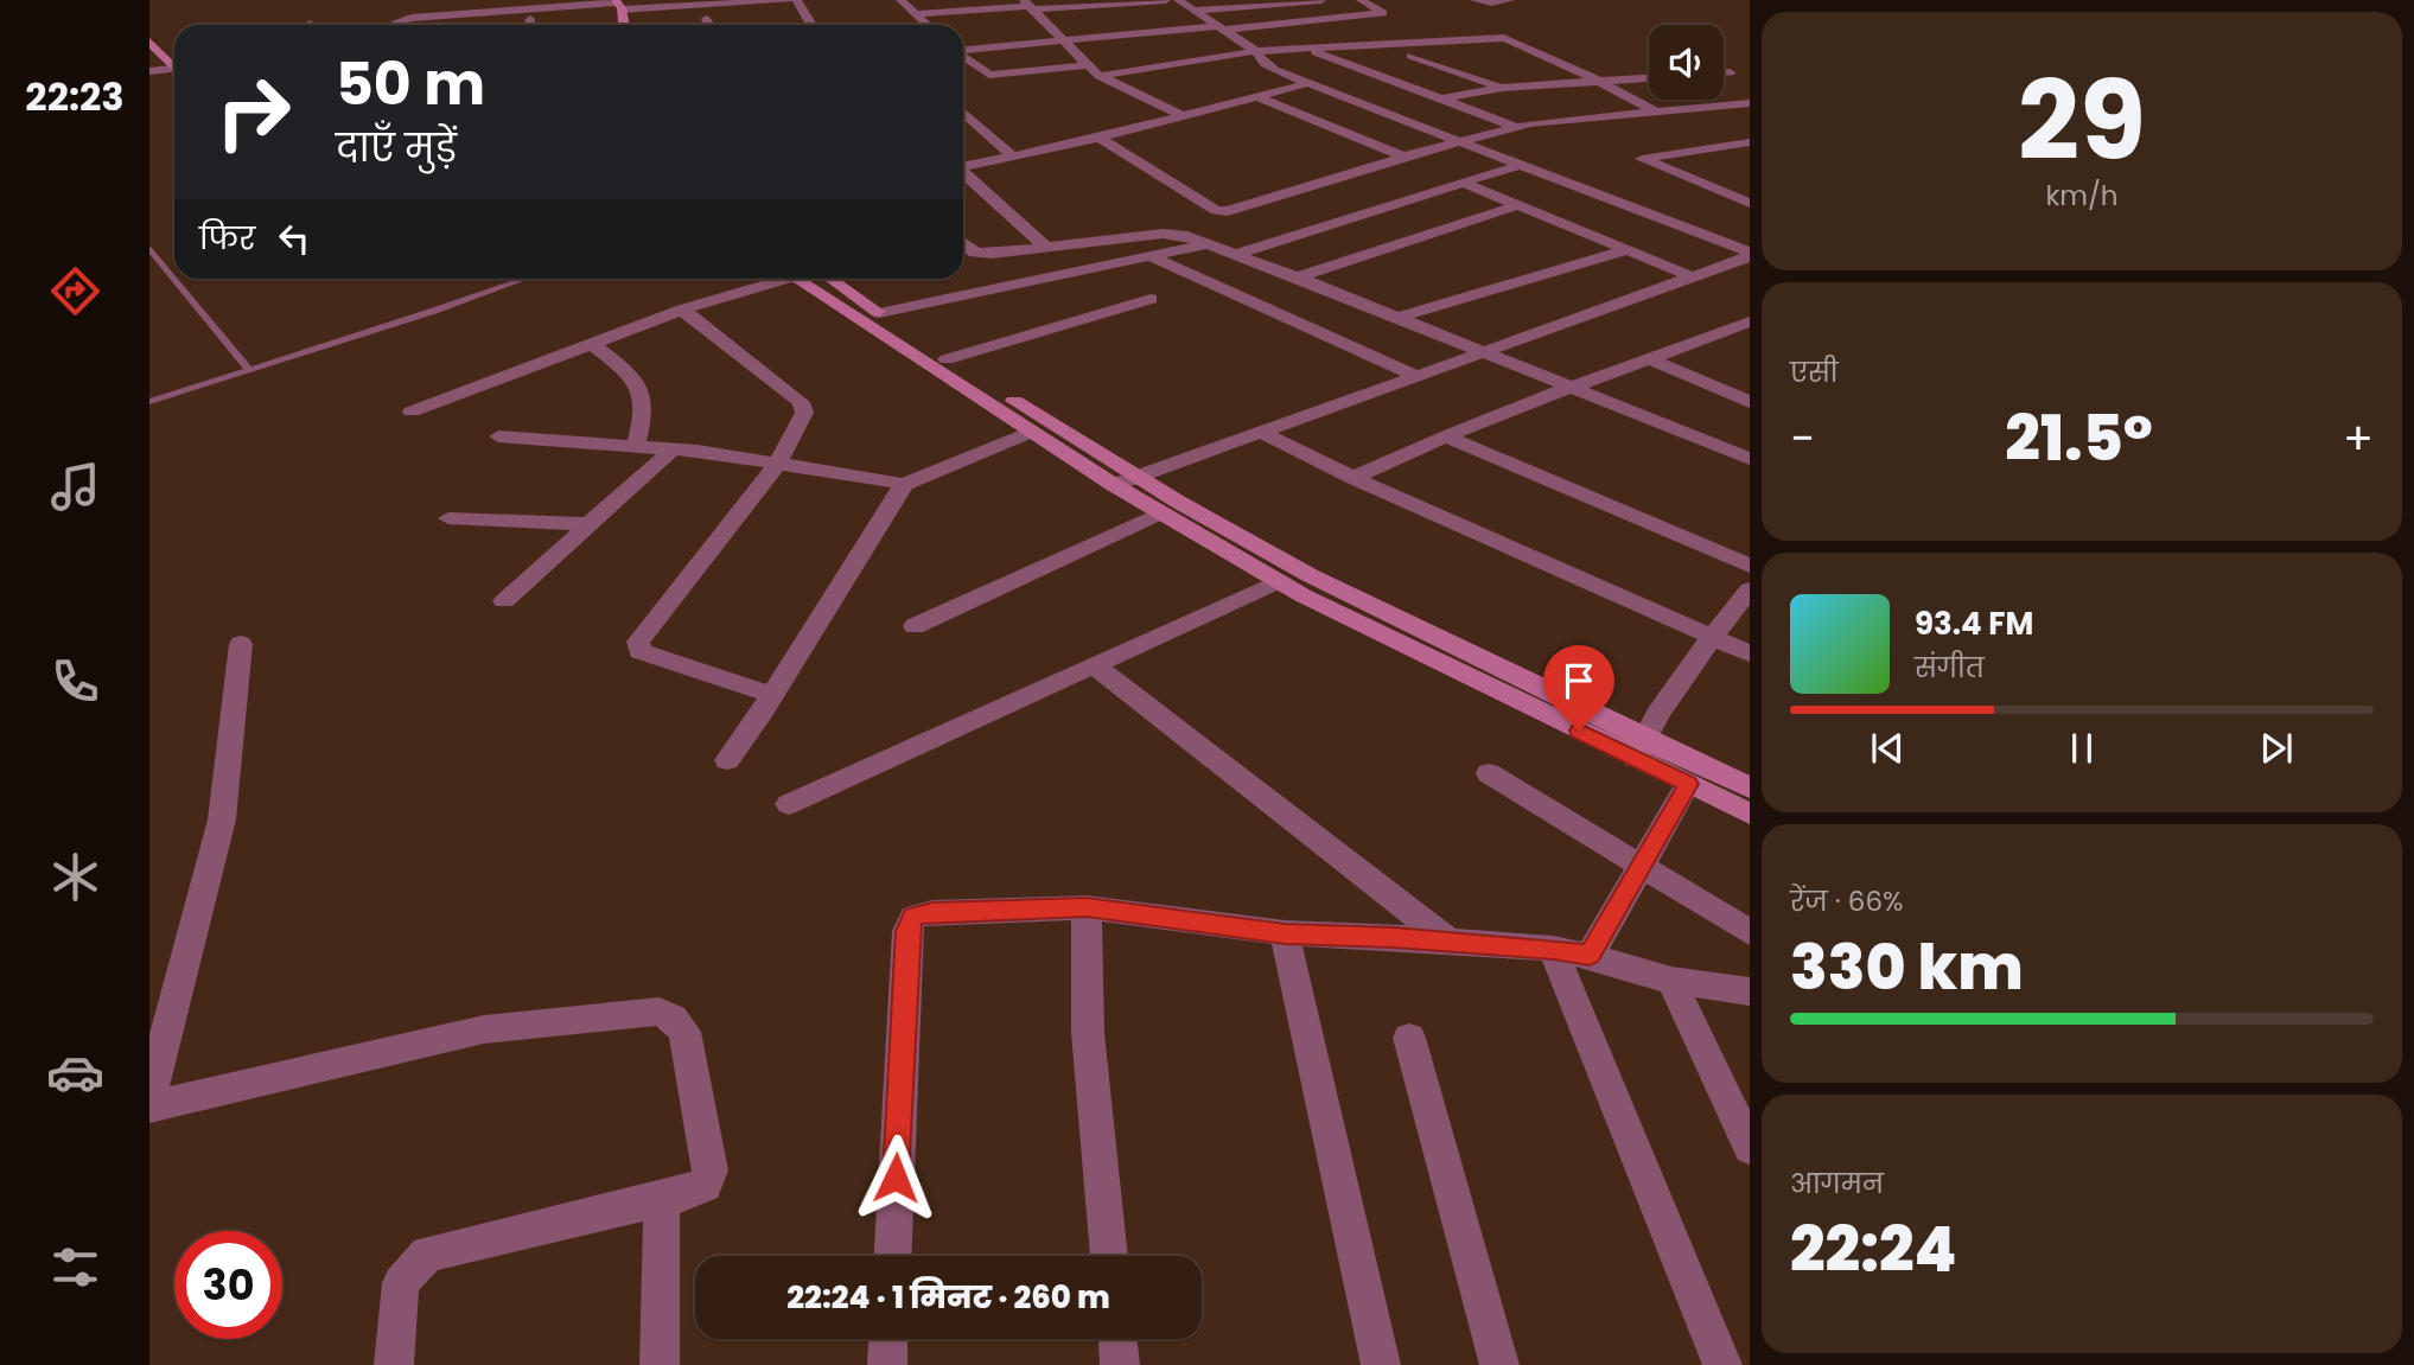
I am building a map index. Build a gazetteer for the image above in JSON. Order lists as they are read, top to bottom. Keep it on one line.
{"page":{"tabs":"22:23","tile":[["29","km/h"],"एसी",["रेंज · 66%","330 km"],["आगमन","22:24"]],"turn":["50 m","दाएँ मुड़ें"],"then":"फिर","heat":["−","21.5°","+"],"song":["93.4 FM","संगीत"],"limit":"30","trip":"22:24 · 1 मिनट · 260 m"}}
